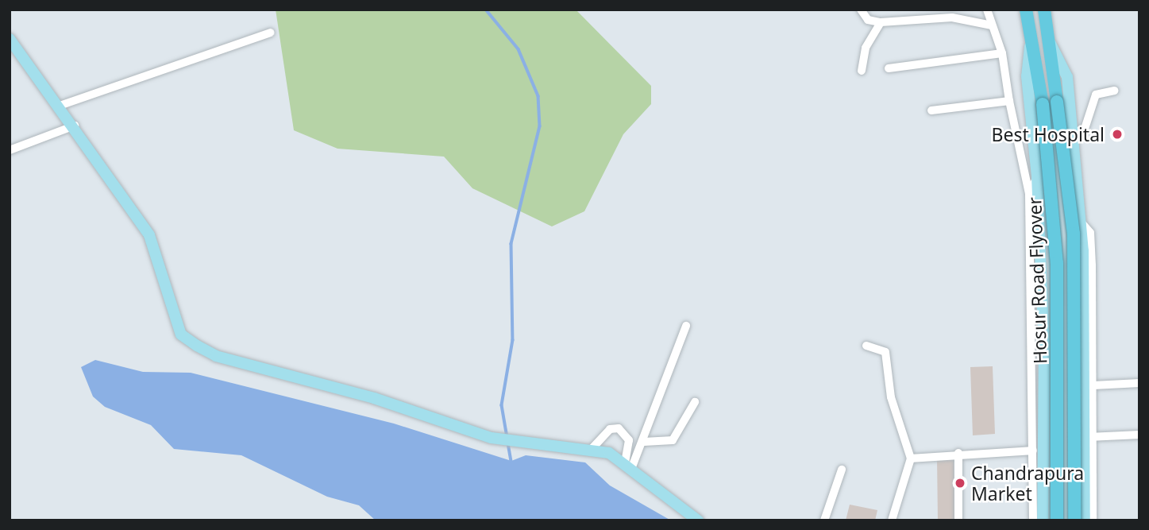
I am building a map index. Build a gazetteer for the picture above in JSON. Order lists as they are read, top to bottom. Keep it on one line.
{"streets":{"highway":["Hosur Road Flyover"]},"places":["Best Hospital","Chandrapura Market"]}
